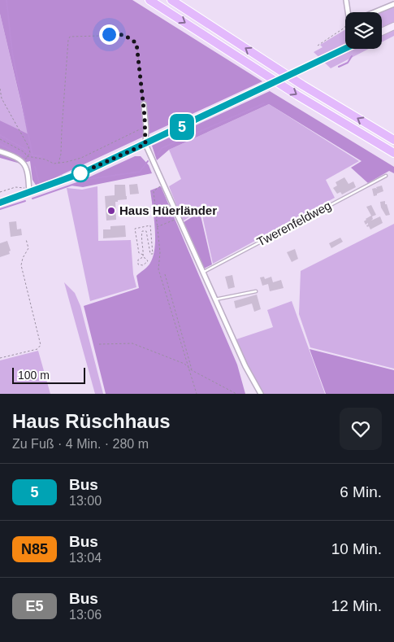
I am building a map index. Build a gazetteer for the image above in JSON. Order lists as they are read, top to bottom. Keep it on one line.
{"streets":{"lane":["Twerenfeldweg"]},"places":["Haus Hüerländer"],"lines":["bus line 5"],"scale_bar":"100 m","page":{"on_map":"5","scale":"100 m","heading":["Haus Rüschhaus","Zu Fuß · 4 Min. · 280 m"],"list":[{"mark":"5","name":"Bus","note":"13:00","value":"6 Min."},{"mark":"N85","name":"Bus","note":"13:04","value":"10 Min."},{"mark":"E5","name":"Bus","note":"13:06","value":"12 Min."}]}}
